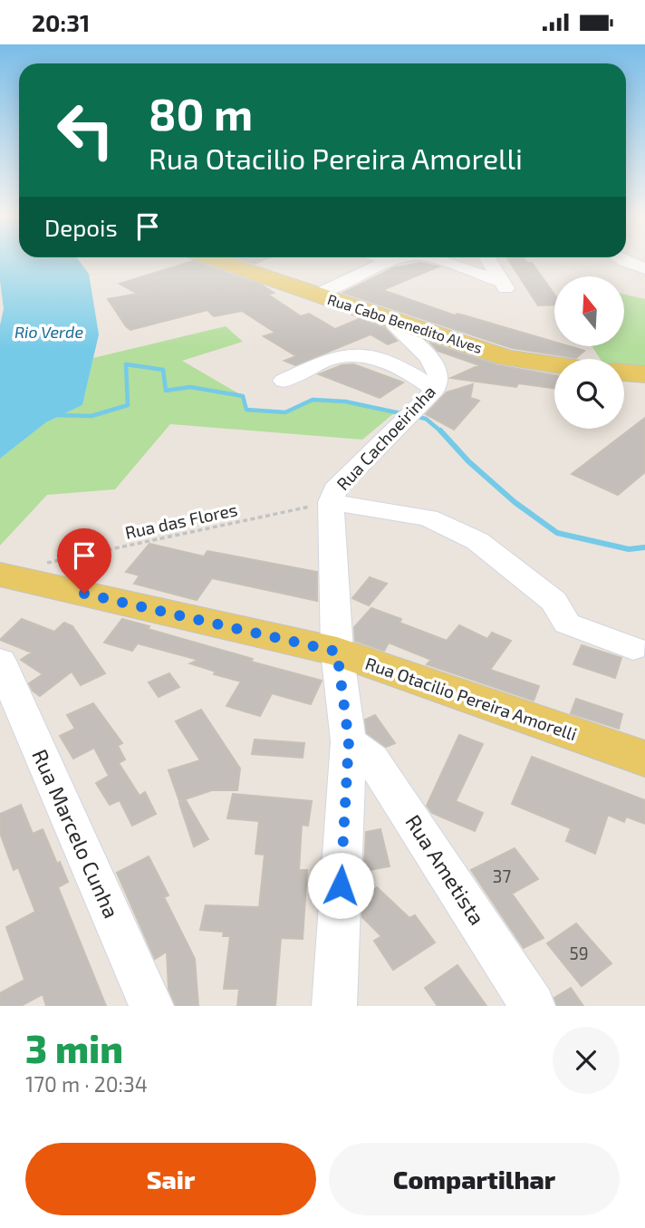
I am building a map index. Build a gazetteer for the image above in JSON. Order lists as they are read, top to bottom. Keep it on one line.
{"streets":{"main road":["Rua Cabo Benedito Alves","Rua Otacilio Pereira Amorelli"],"street":["Rua Cachoeirinha","Rua Marcelo Cunha","Rua Ametista"],"path":["Rua das Flores"]},"crossings":[["Rua Cabo Benedito Alves","Rua Cachoeirinha"],["Rua Cachoeirinha","Rua das Flores"],["Rua Cachoeirinha","Rua Otacilio Pereira Amorelli"],["Rua Cachoeirinha","Rua Ametista"]],"water":["Rio Verde"],"house_numbers":["37","59"],"north":"top","page":{"status":"20:31","turn":["80 m","Rua Otacilio Pereira Amorelli"],"then":"Depois","heading":["3 min","170 m · 20:34"],"buttons":["Sair","Compartilhar"]}}
